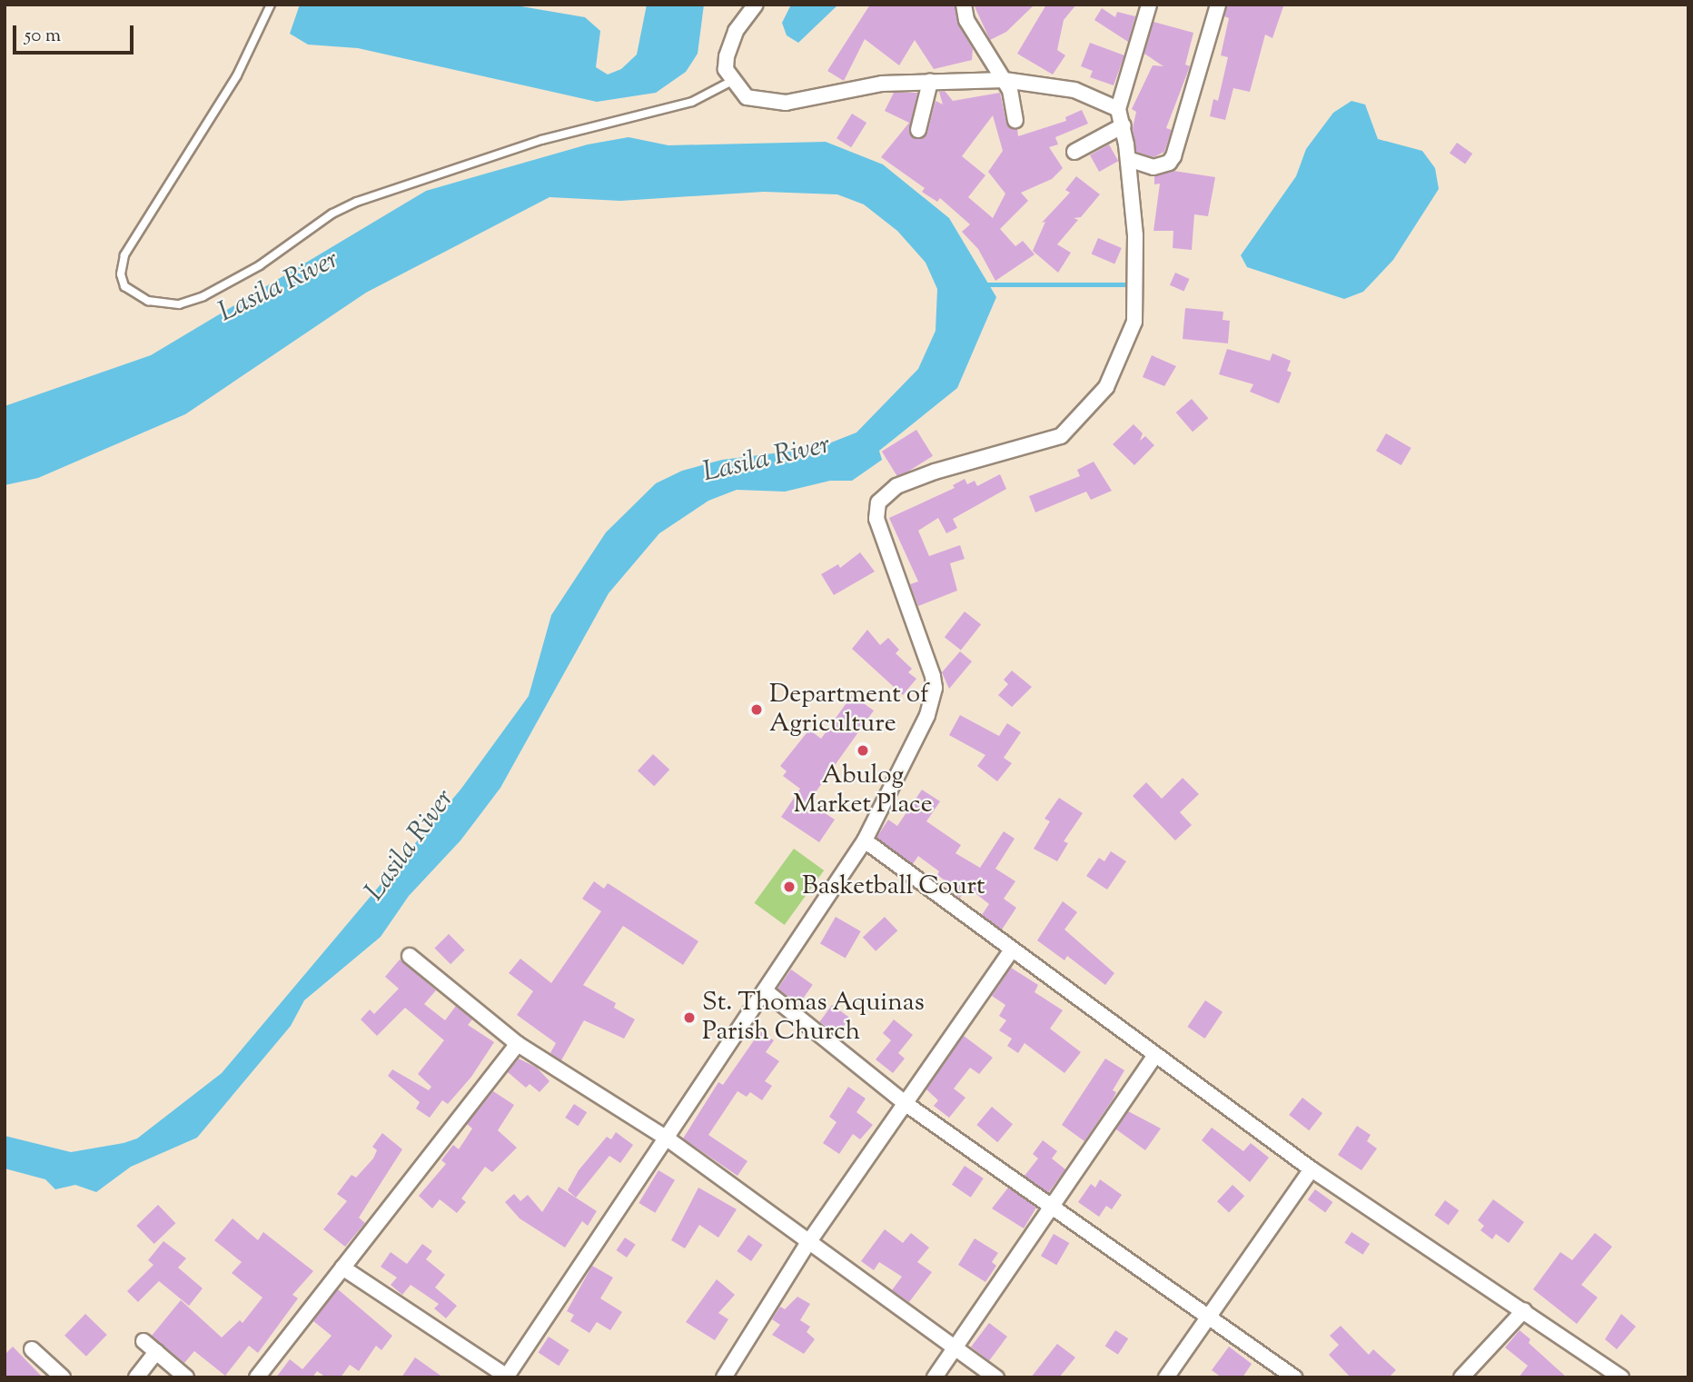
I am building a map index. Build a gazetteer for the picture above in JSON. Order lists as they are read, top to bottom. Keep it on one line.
{"water":["Lasila River"],"places":["Department of Agriculture","Abulog Market Place","Basketball Court","St. Thomas Aquinas Parish Church"],"scale_bar":"50 m"}
